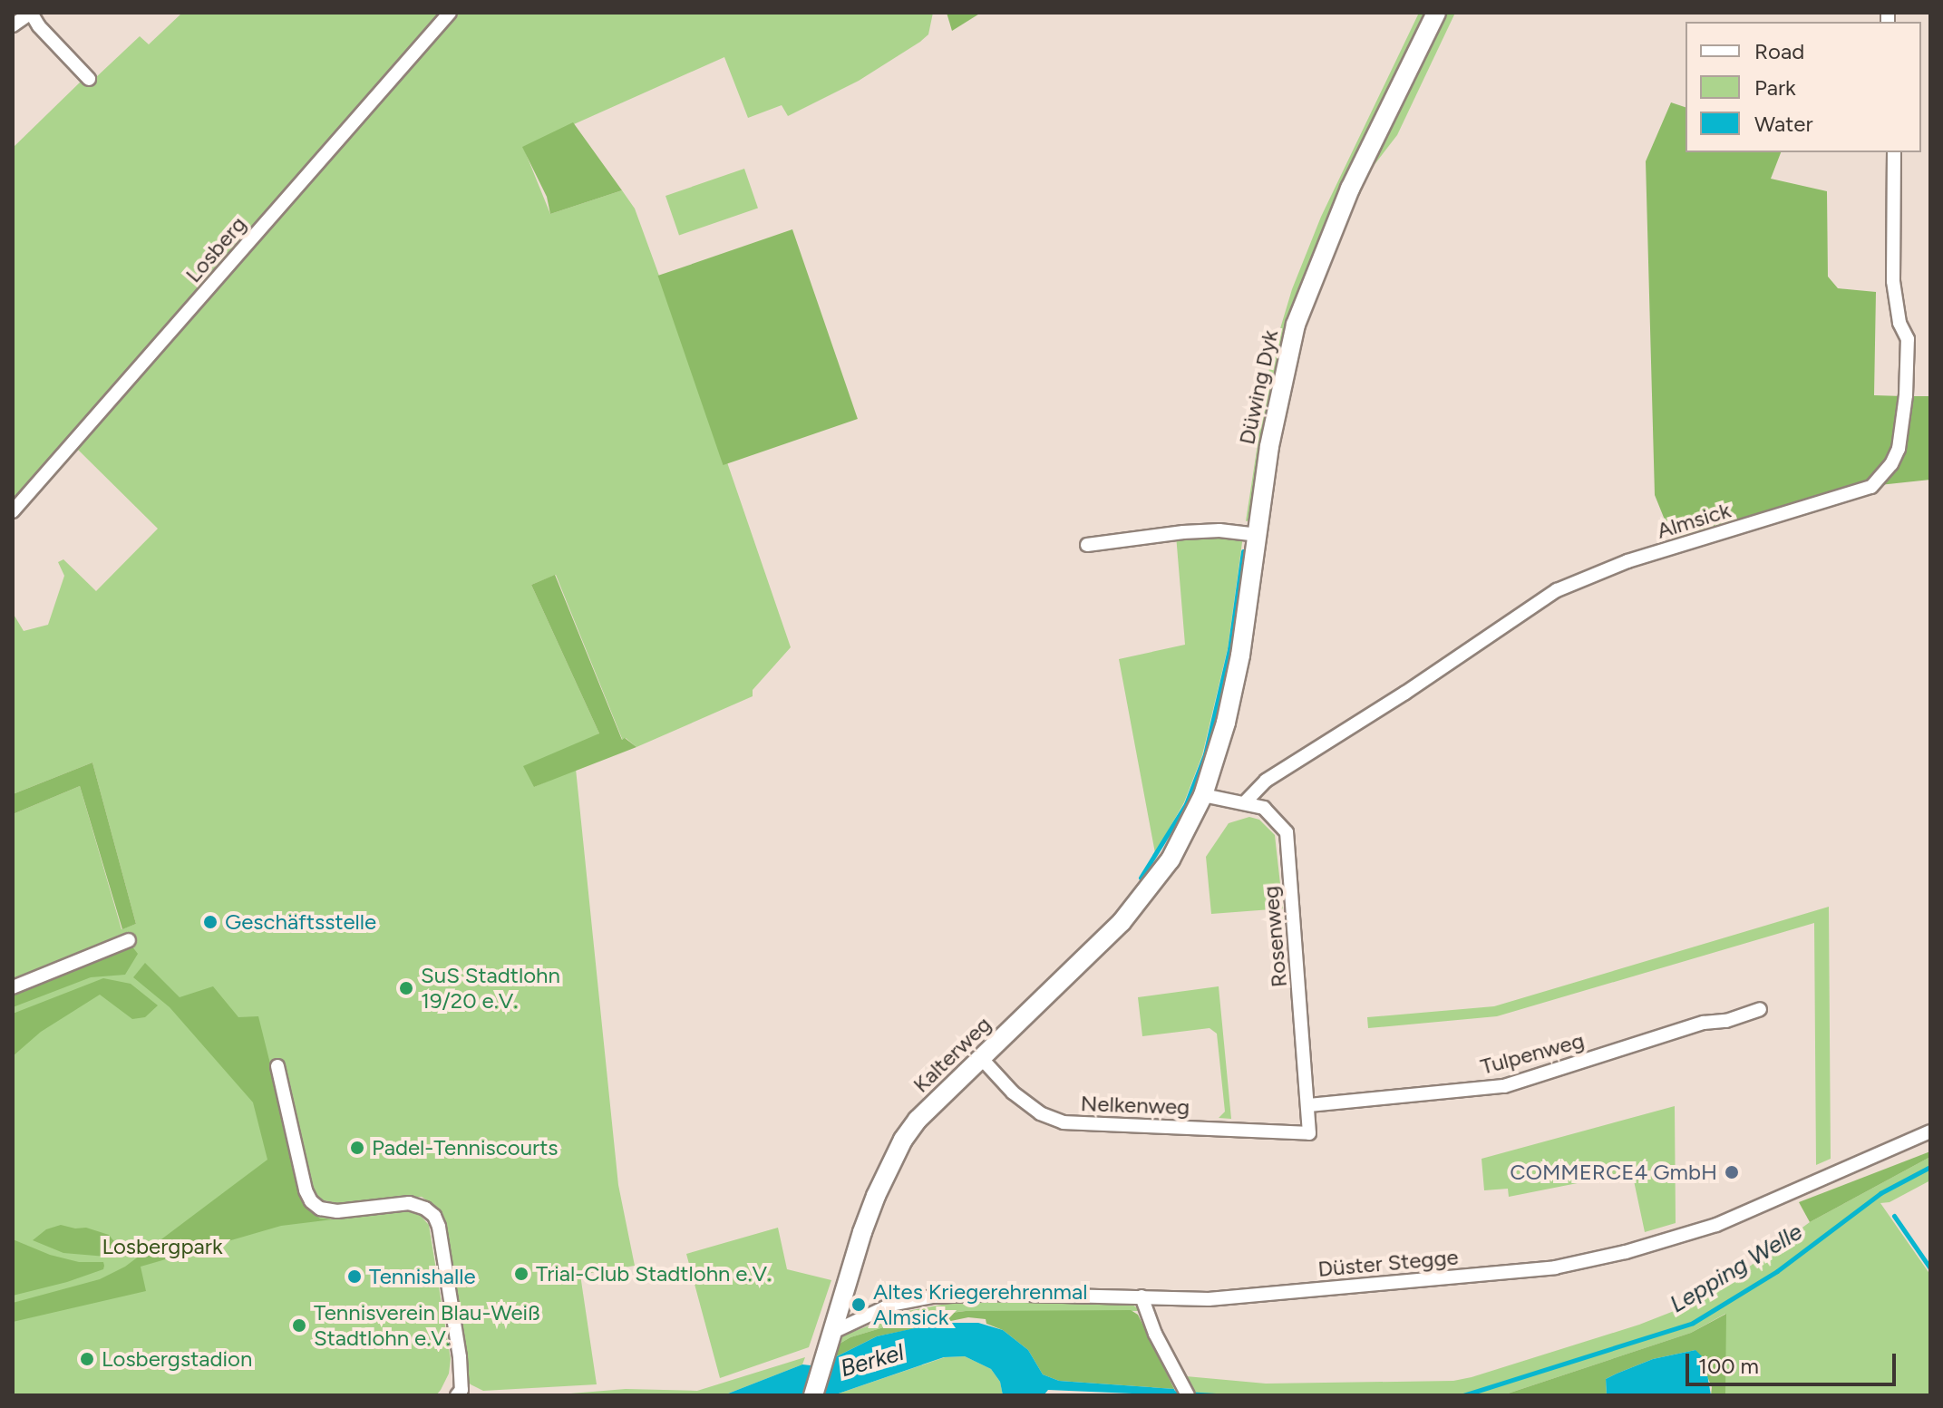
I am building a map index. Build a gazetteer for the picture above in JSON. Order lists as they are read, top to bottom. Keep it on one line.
{"streets":{"street":["Losberg","Düwing Dyk","Almsick","Rosenweg","Tulpenweg","Kalterweg","Nelkenweg","Düster Stegge"]},"crossings":[["Düwing Dyk","Rosenweg"],["Düwing Dyk","Kalterweg"],["Almsick","Rosenweg"],["Rosenweg","Tulpenweg"],["Rosenweg","Kalterweg"],["Rosenweg","Nelkenweg"],["Kalterweg","Nelkenweg"],["Kalterweg","Düster Stegge"]],"water":["Lepping Welle","Berkel"],"parks":["Losbergpark"],"places":["Geschäftsstelle","SuS Stadtlohn 19/20 e.V.","Padel-Tenniscourts","COMMERCE4 GmbH","Trial-Club Stadtlohn e.V.","Tennishalle","Altes Kriegerehrenmal Almsick","Tennisverein Blau-Weiß Stadtlohn e.V.","Losbergstadion"],"legend":["Road","Park","Water"],"scale_bar":"100 m"}
